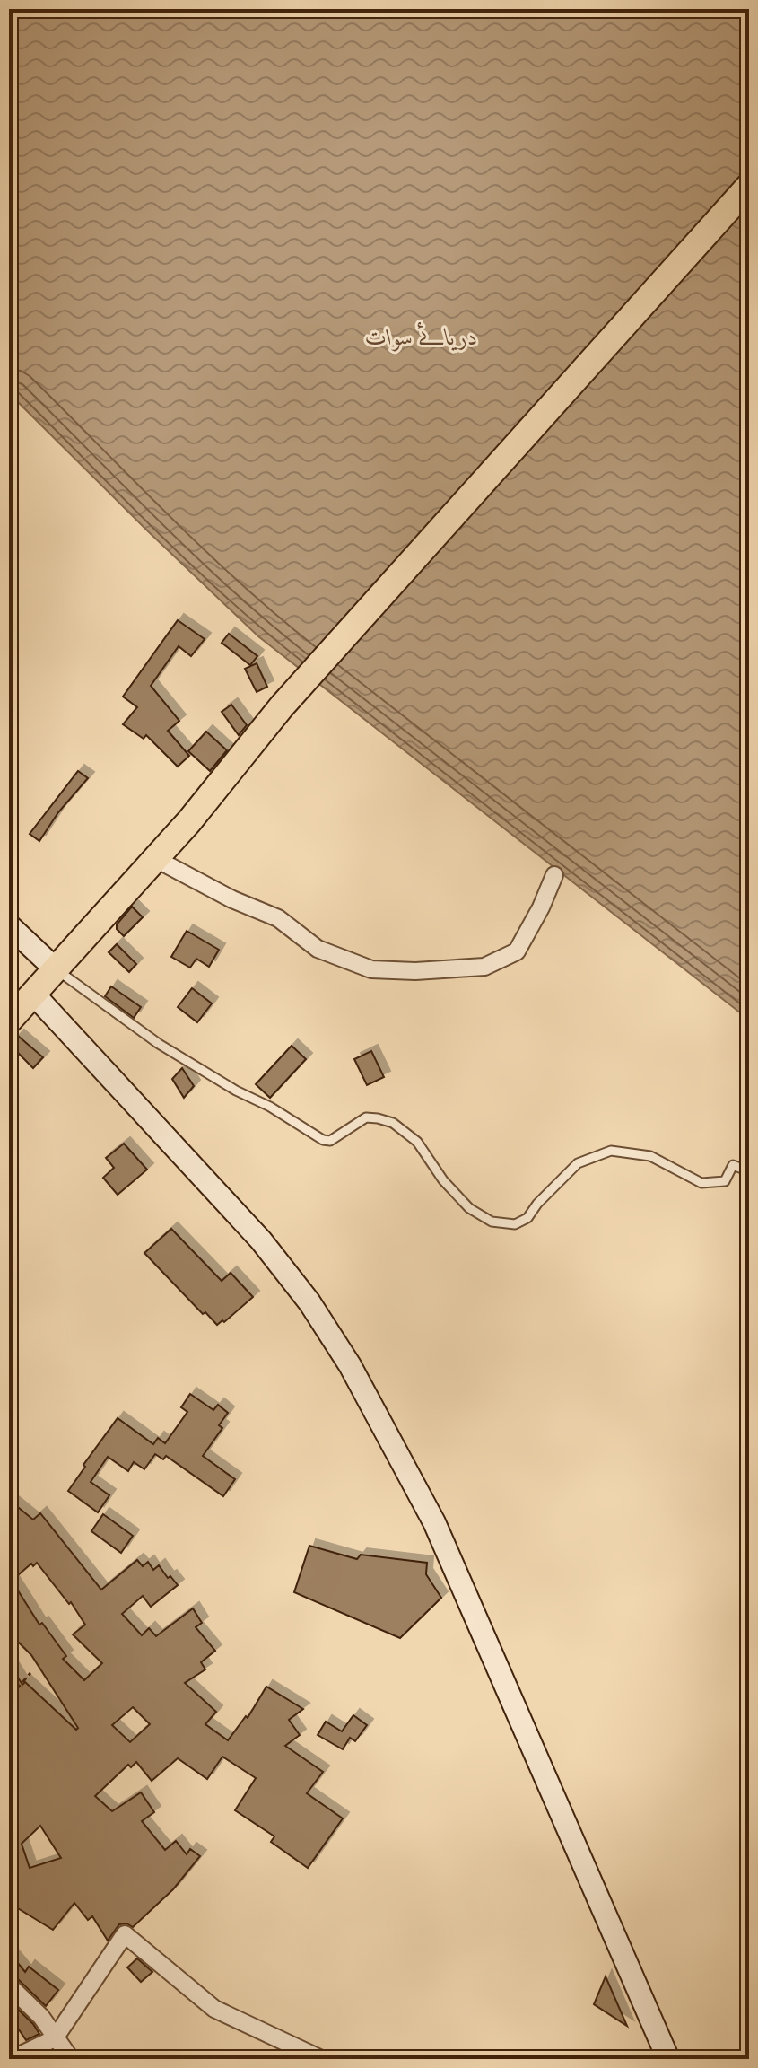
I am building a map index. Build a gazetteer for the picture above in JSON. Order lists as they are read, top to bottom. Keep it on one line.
{"water":["دریائے سوات"]}
